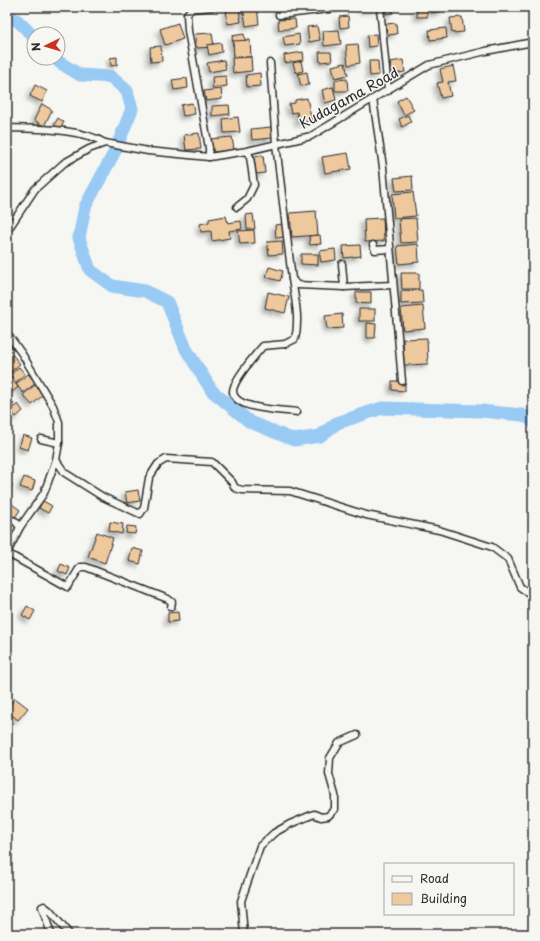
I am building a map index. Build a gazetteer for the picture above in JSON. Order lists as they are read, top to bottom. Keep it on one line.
{"streets":{"street":["Kudagama Road"]},"legend":["Road","Building"],"north":"left"}
